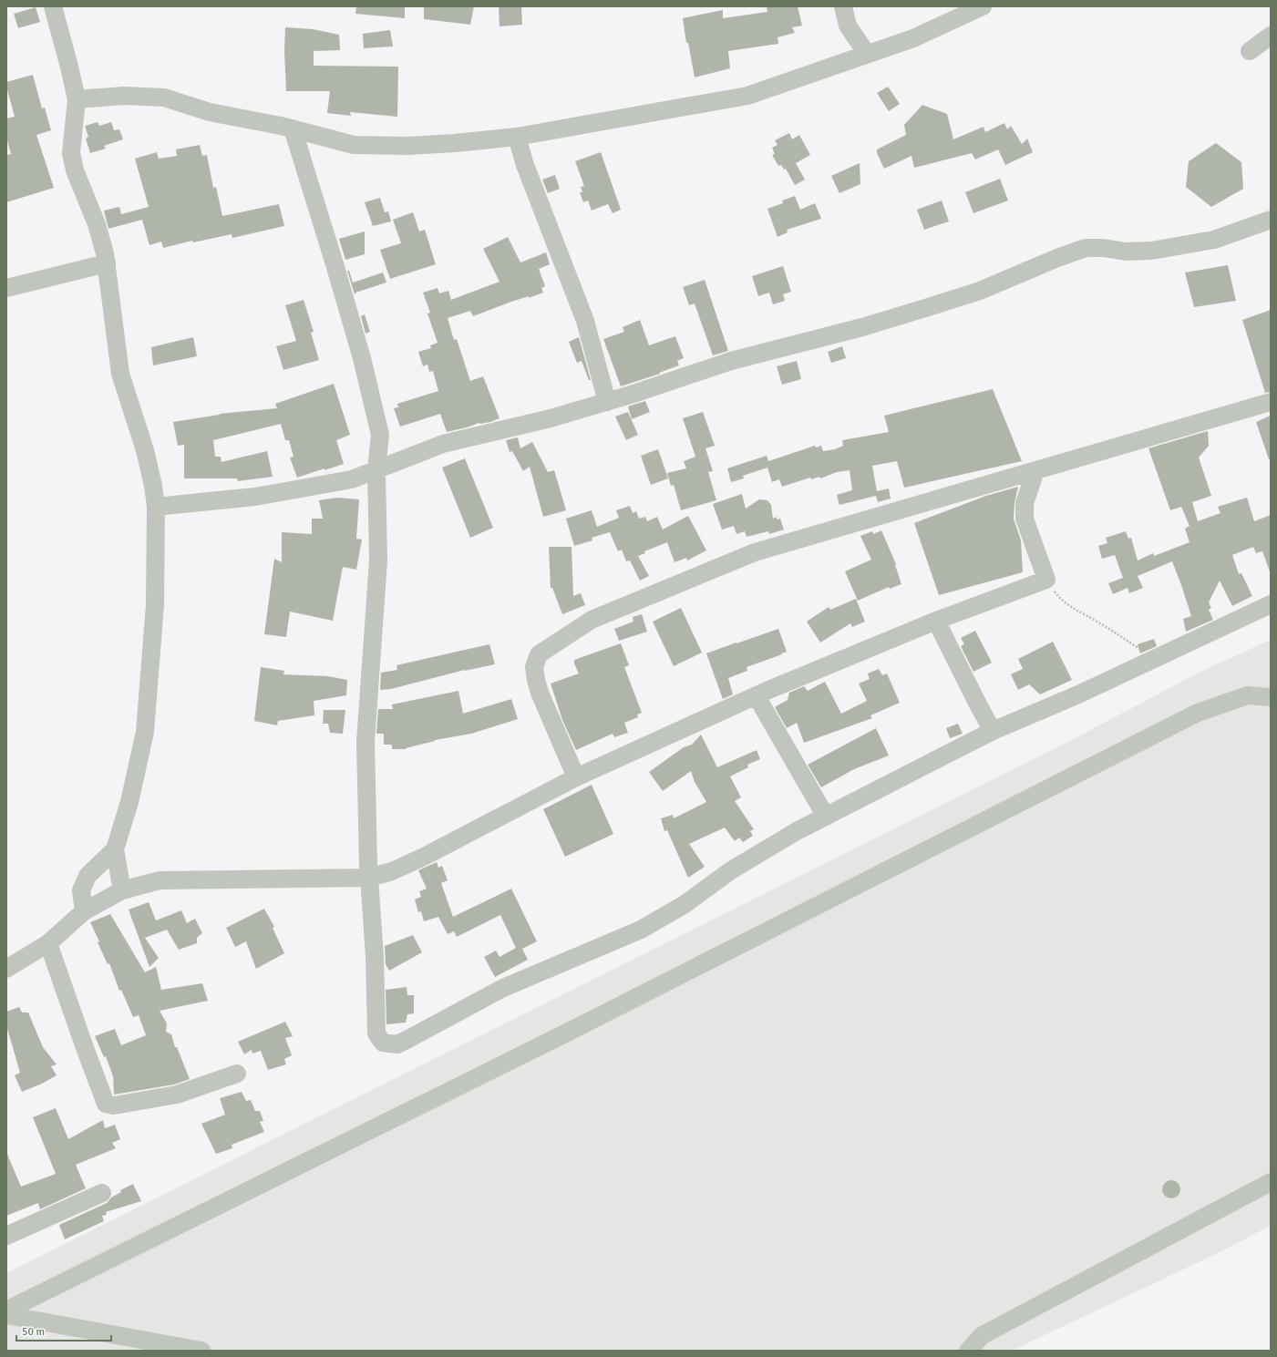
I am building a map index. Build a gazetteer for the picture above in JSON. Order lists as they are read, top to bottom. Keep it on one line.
{"scale_bar":"50 m"}
